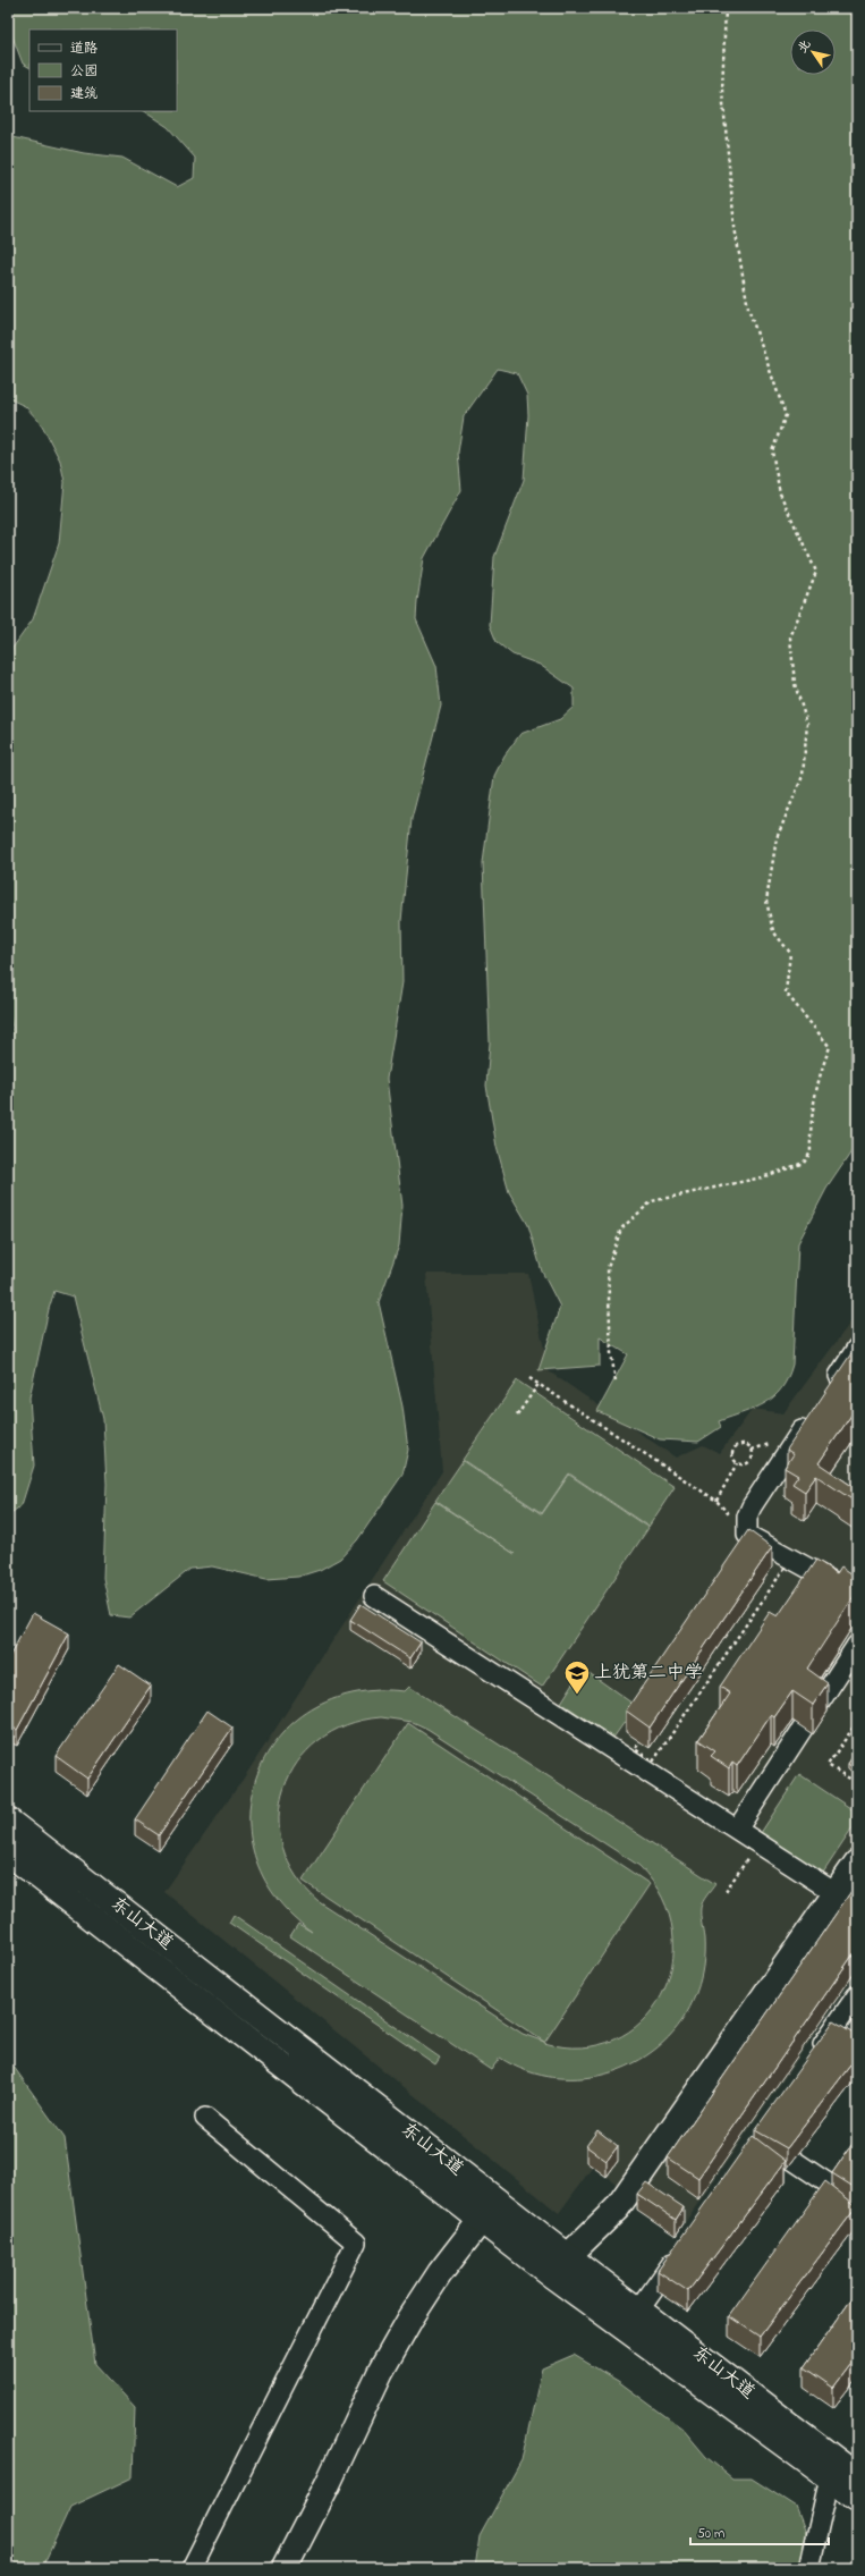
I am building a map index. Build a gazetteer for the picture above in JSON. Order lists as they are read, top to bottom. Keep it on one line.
{"streets":{"main road":["东山大道"]},"places":{"school or university":["上犹第二中学"]},"legend":["道路","公园","建筑"],"scale_bar":"50 m","north":"top left"}
